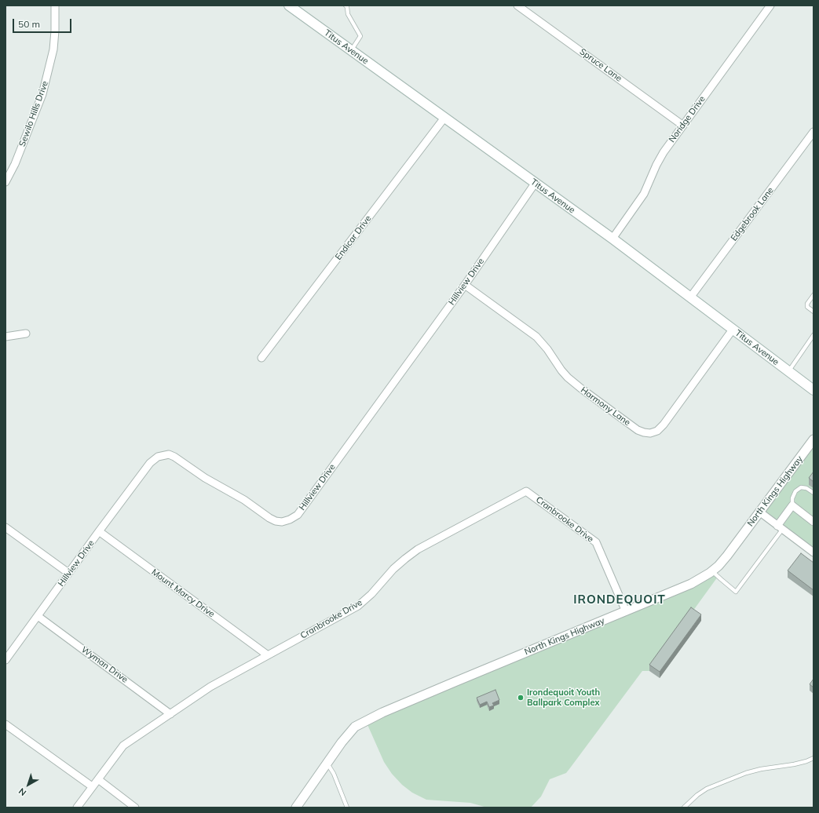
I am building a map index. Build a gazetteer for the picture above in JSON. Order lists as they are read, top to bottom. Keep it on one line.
{"streets":{"main road":["Titus Avenue"],"street":["Spruce Lane","Sewilo Hills Drive","Noridge Drive","Edgebrook Lane","Endicar Drive","Hillview Drive","Harmony Lane","North Kings Highway","Cranbrooke Drive","Mount Marcy Drive","Wyman Drive"]},"crossings":[["Titus Avenue","Noridge Drive"],["Titus Avenue","Edgebrook Lane"],["Titus Avenue","Endicar Drive"],["Titus Avenue","Hillview Drive"],["Titus Avenue","Harmony Lane"],["Spruce Lane","Noridge Drive"],["Hillview Drive","Harmony Lane"],["Hillview Drive","Mount Marcy Drive"],["Hillview Drive","Wyman Drive"],["North Kings Highway","Cranbrooke Drive"],["Cranbrooke Drive","Mount Marcy Drive"],["Cranbrooke Drive","Wyman Drive"]],"districts":["IRONDEQUOIT"],"places":["Irondequoit Youth Ballpark Complex"],"scale_bar":"50 m","north":"bottom left"}
